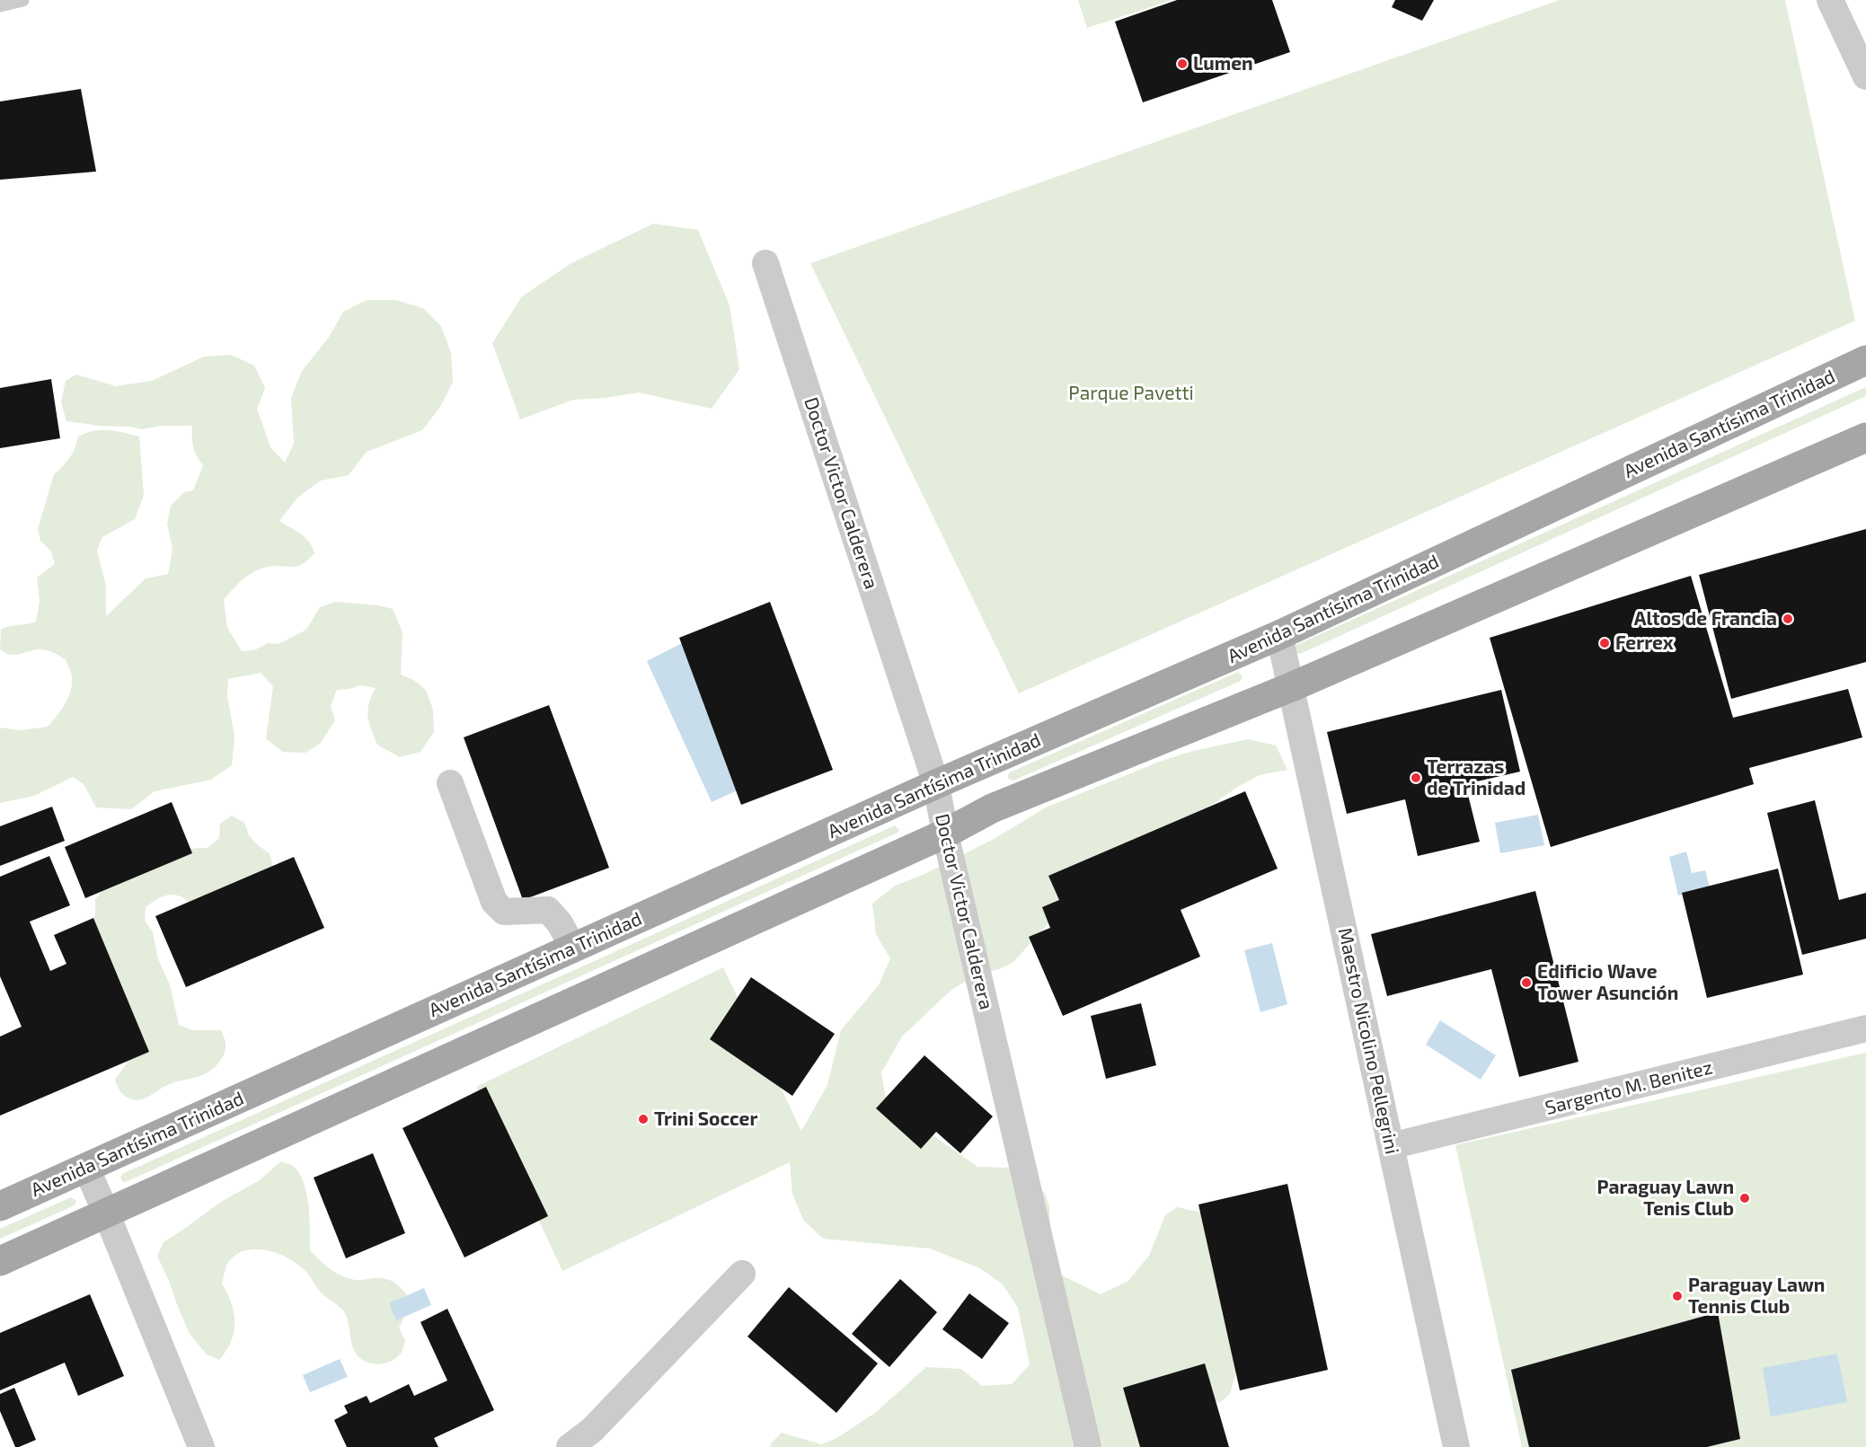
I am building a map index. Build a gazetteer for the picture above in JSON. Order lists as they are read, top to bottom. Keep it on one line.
{"streets":{"main road":["Avenida Santísima Trinidad"],"street":["Doctor Victor Calderera","Maestro Nicolino Pellegrini","Sargento M. Benitez"]},"crossings":[["Avenida Santísima Trinidad","Doctor Victor Calderera"],["Avenida Santísima Trinidad","Maestro Nicolino Pellegrini"],["Maestro Nicolino Pellegrini","Sargento M. Benitez"]],"parks":["Parque Pavetti"],"places":["Lumen","Altos de Francia","Ferrex","Terrazas de Trinidad","Edificio Wave Tower Asunción","Trini Soccer","Paraguay Lawn Tenis Club","Paraguay Lawn Tennis Club"]}
